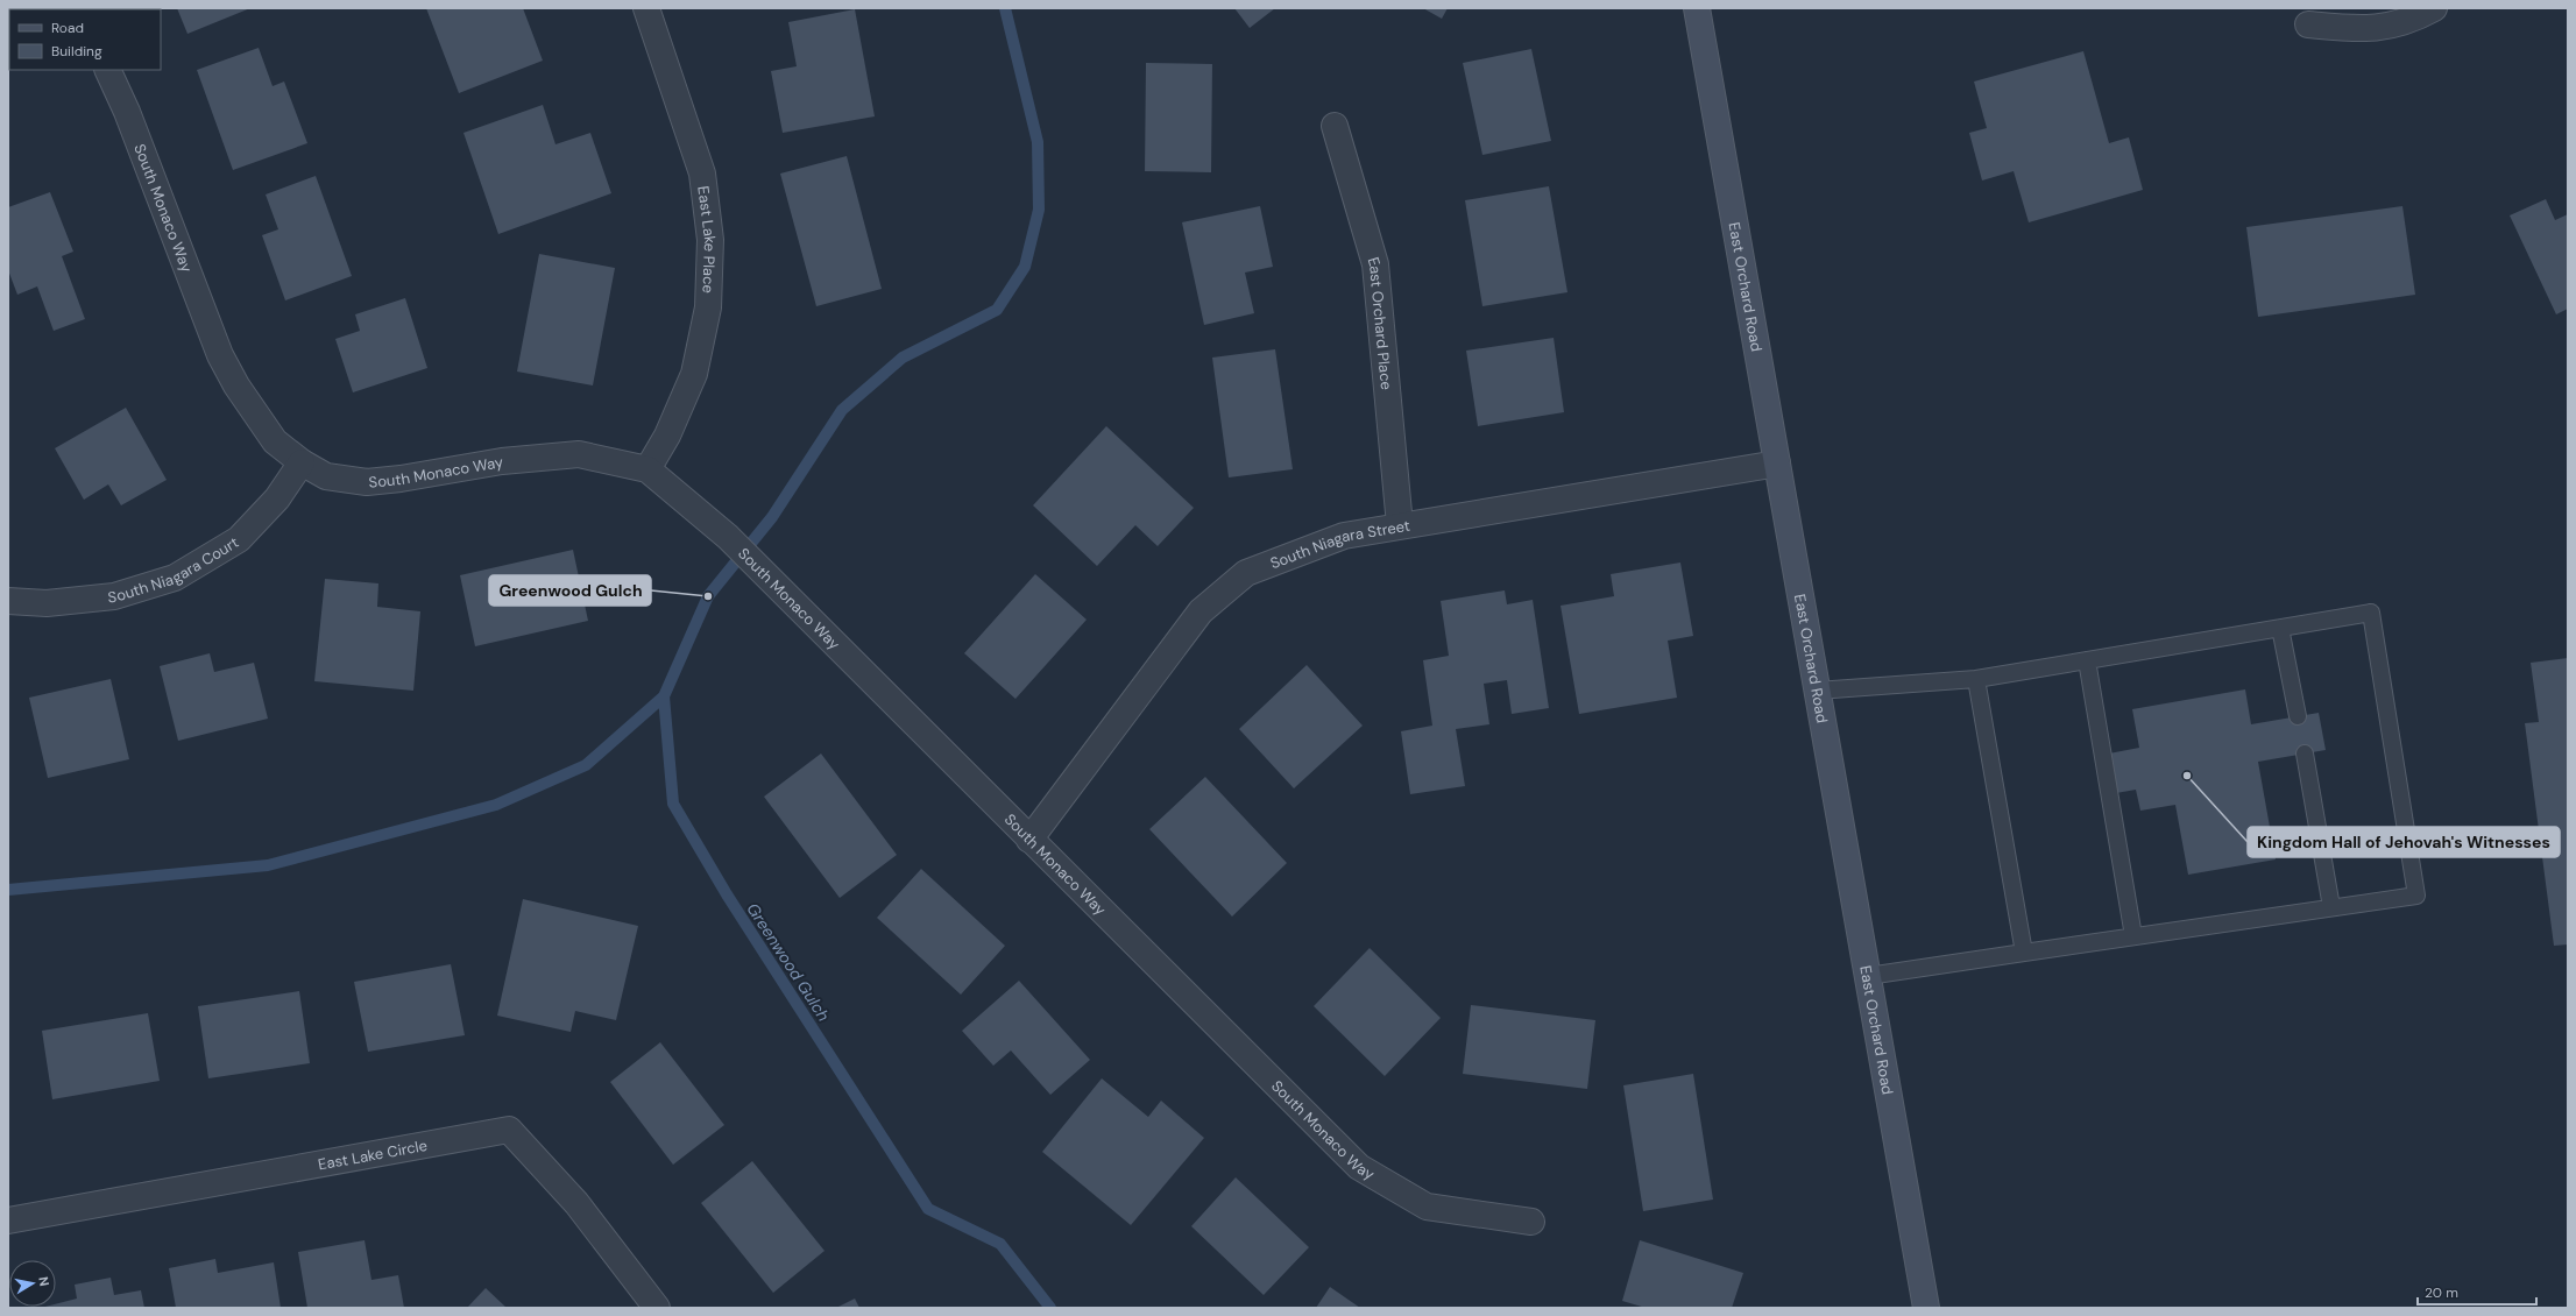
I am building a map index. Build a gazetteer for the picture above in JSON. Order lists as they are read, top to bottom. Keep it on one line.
{"streets":{"main road":["East Orchard Road"],"street":["South Monaco Way","East Lake Place","East Orchard Place","South Niagara Street","South Niagara Court","East Lake Circle"]},"crossings":[["South Monaco Way","East Lake Place"],["South Monaco Way","South Niagara Street"],["South Monaco Way","South Niagara Court"],["East Orchard Road","South Niagara Street"],["East Orchard Place","South Niagara Street"]],"water":["Greenwood Gulch"],"places":["Greenwood Gulch","Kingdom Hall of Jehovah's Witnesses"],"legend":["Road","Building"],"scale_bar":"20 m","north":"right"}
